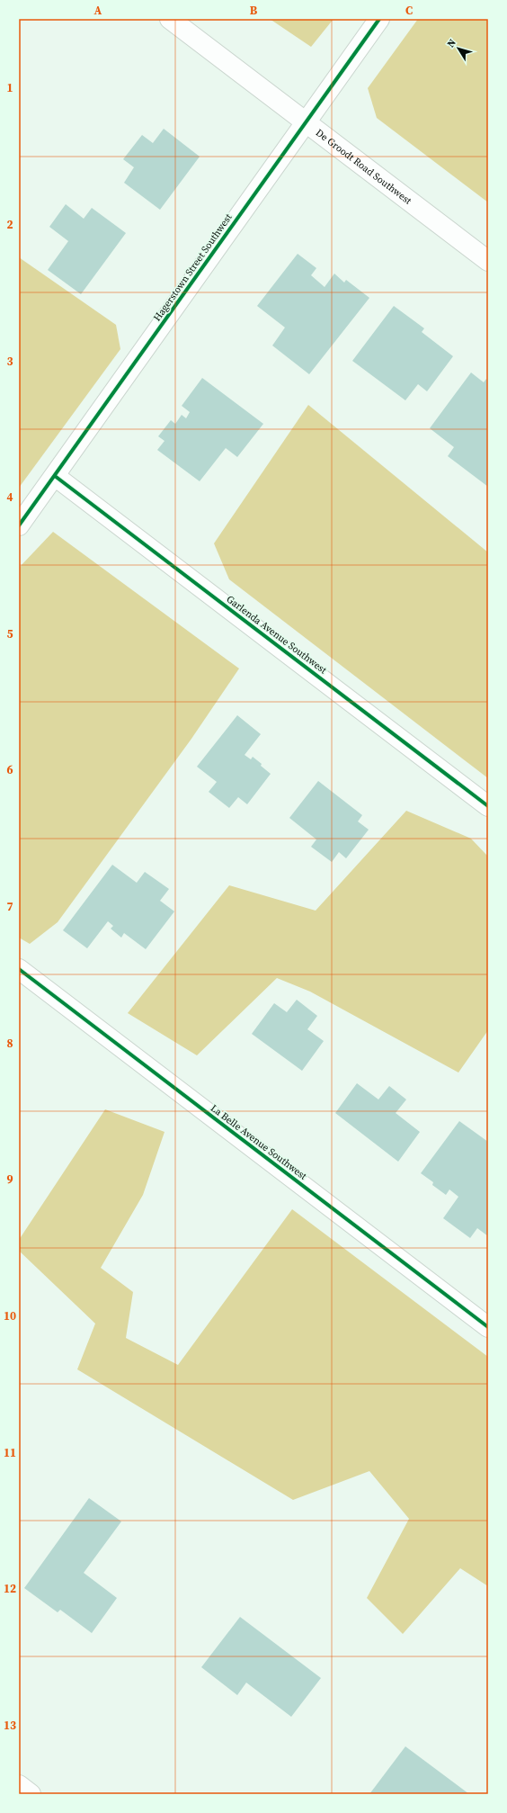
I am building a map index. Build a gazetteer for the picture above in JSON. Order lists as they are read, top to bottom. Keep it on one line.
{"streets":{"street":["De Groodt Road Southwest","Hagerstown Street Southwest","Garlenda Avenue Southwest","La Belle Avenue Southwest"]},"crossings":[["De Groodt Road Southwest","Hagerstown Street Southwest"],["Hagerstown Street Southwest","Garlenda Avenue Southwest"]],"north":"top left","grid":{"columns":["A","B","C"],"rows":["1","2","3","4","5","6","7","8","9","10","11","12","13"]}}
